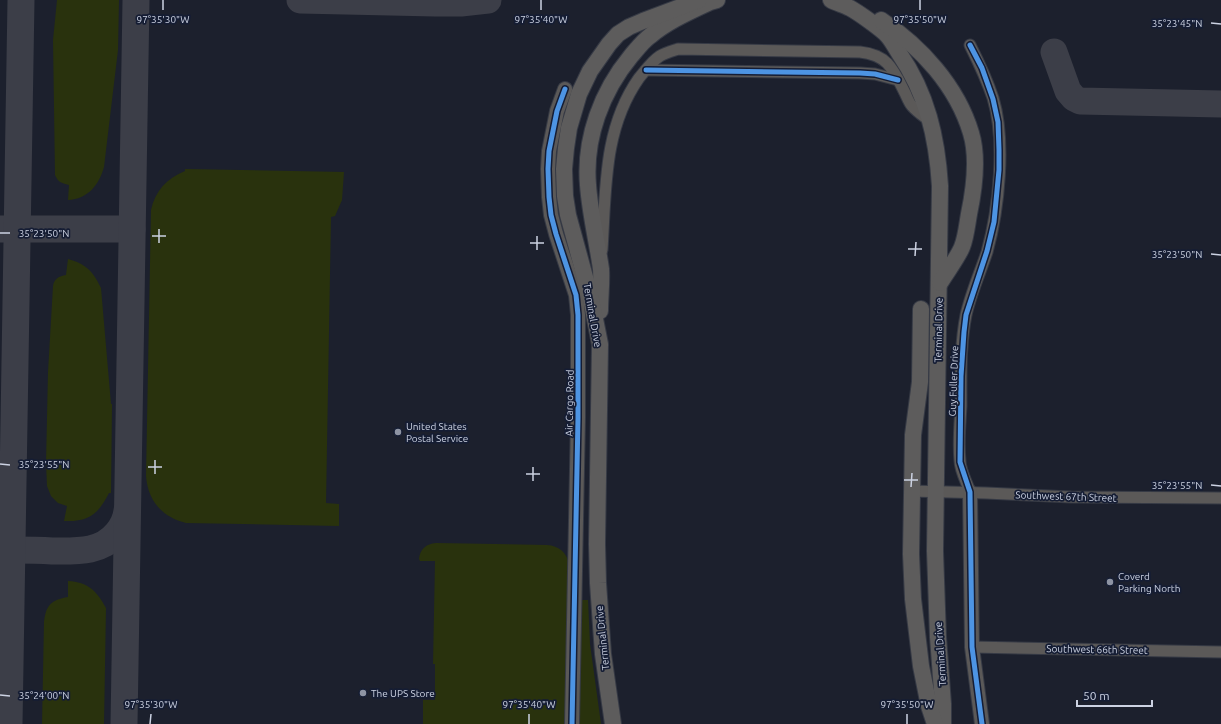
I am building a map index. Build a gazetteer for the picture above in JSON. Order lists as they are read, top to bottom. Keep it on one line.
{"streets":{"main road":["Terminal Drive"],"street":["Guy Fuller Drive","Air Cargo Road","Southwest 67th Street","Southwest 66th Street"]},"crossings":[["Terminal Drive","Southwest 67th Street"],["Guy Fuller Drive","Southwest 67th Street"],["Guy Fuller Drive","Southwest 66th Street"]],"places":["United States Postal Service","Coverd Parking North","The UPS Store"],"scale_bar":"50 m","coordinates":["97°35'30\"W","97°35'40\"W","97°35'50\"W","35°23'45\"N","35°23'50\"N","35°23'55\"N","35°24'00\"N"]}
